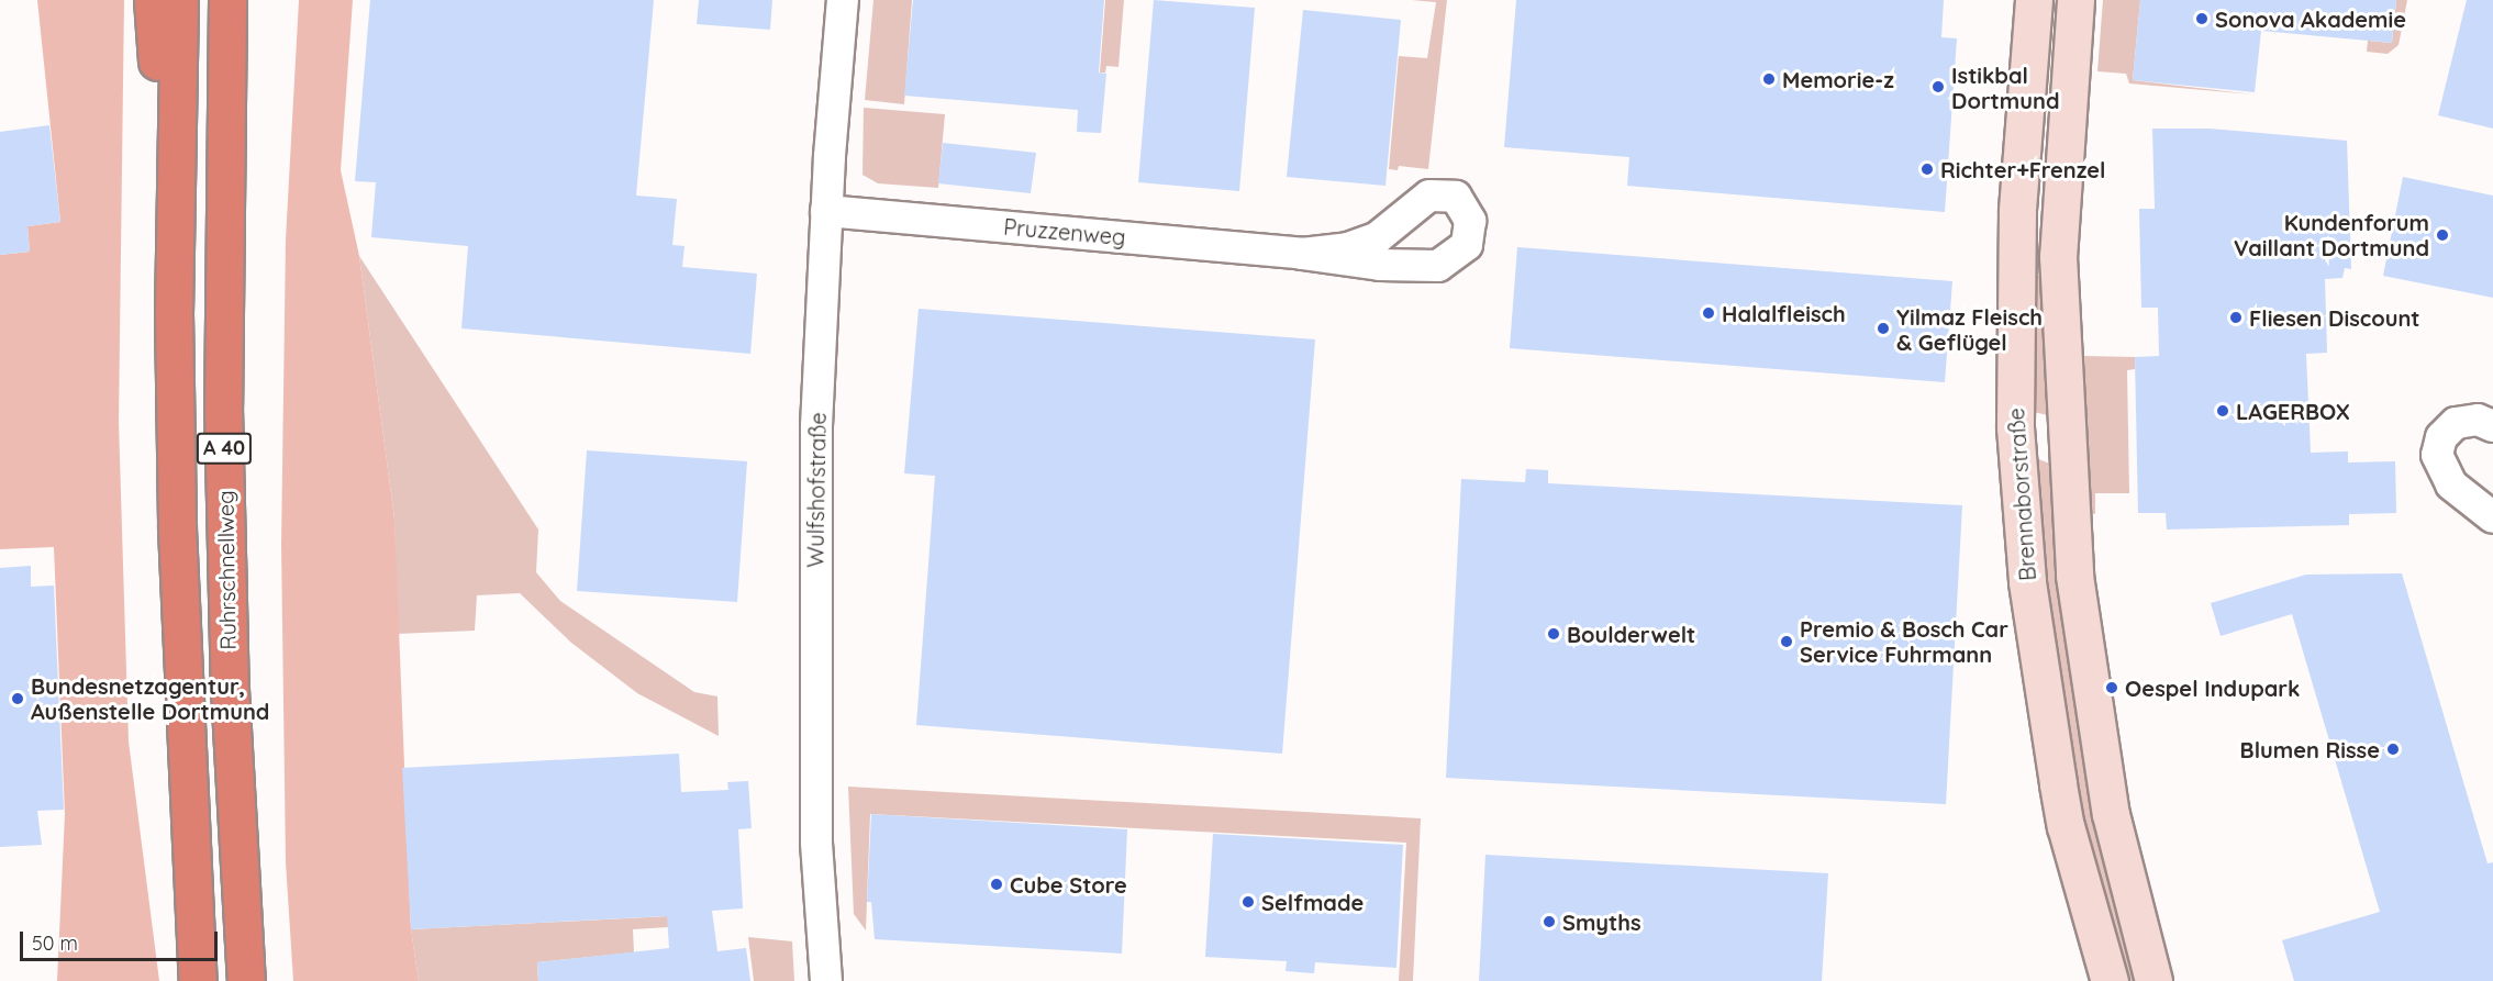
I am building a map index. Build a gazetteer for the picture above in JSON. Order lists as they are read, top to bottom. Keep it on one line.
{"streets":{"highway":["A 40","Ruhrschnellweg"],"main road":["Brennaborstraße"],"street":["Pruzzenweg","Wulfshofstraße"]},"crossings":[["Pruzzenweg","Wulfshofstraße"]],"places":["Sonova Akademie","Memorie-z","Istikbal Dortmund","Richter+Frenzel","Kundenforum Vaillant Dortmund","Halalfleisch","Fliesen Discount","Yilmaz Fleisch & Geflügel","LAGERBOX","Boulderwelt","Premio & Bosch Car Service Fuhrmann","Oespel Indupark","Bundesnetzagentur, Außenstelle Dortmund","Blumen Risse","Cube Store","Selfmade","Smyths"],"scale_bar":"50 m"}
